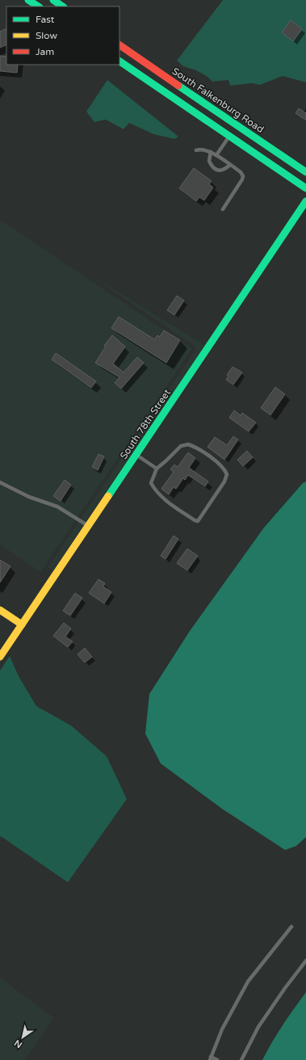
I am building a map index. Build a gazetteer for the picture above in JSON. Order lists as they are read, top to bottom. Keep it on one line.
{"streets":{"street":["South Falkenburg Road","South 78th Street"]},"legend":["Fast","Slow","Jam"],"north":"bottom left"}
